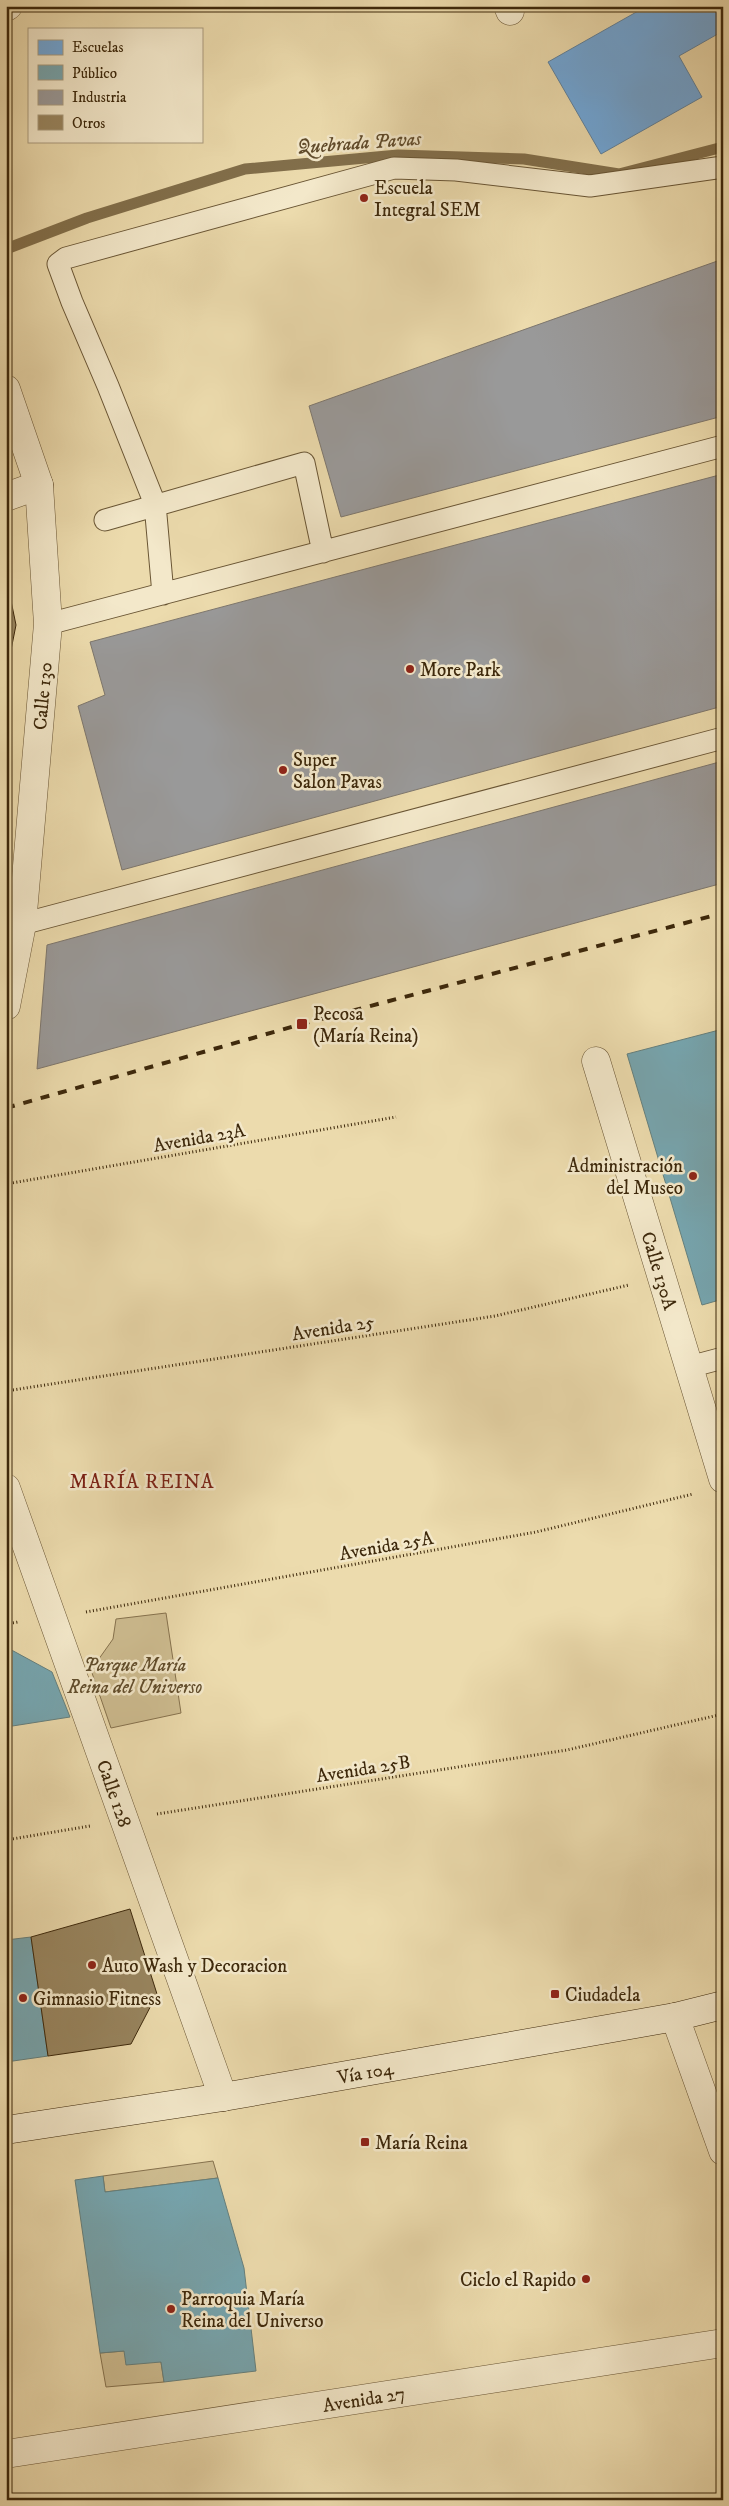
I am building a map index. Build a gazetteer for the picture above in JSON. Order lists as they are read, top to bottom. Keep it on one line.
{"streets":{"street":["Calle 130","Calle 130A","Calle 128","Vía 104","Avenida 27"],"path":["Avenida 23A","Avenida 25","Avenida 25A","Avenida 25B"]},"crossings":[["Calle 130A","Avenida 25"],["Avenida 25A","Calle 128"],["Avenida 25B","Calle 128"],["Calle 128","Vía 104"]],"districts":["MARÍA REINA"],"water":["Quebrada Pavas"],"parks":["Parque María Reina del Universo"],"places":{"other":["Escuela Integral SEM","More Park","Super Salon Pavas","Administración del Museo","Auto Wash y Decoracion","Gimnasio Fitness","Ciclo el Rapido","Parroquia María Reina del Universo"],"transit":["Pecosa (María Reina)","Ciudadela","María Reina"]},"legend":["Escuelas","Público","Industria","Otros"]}
